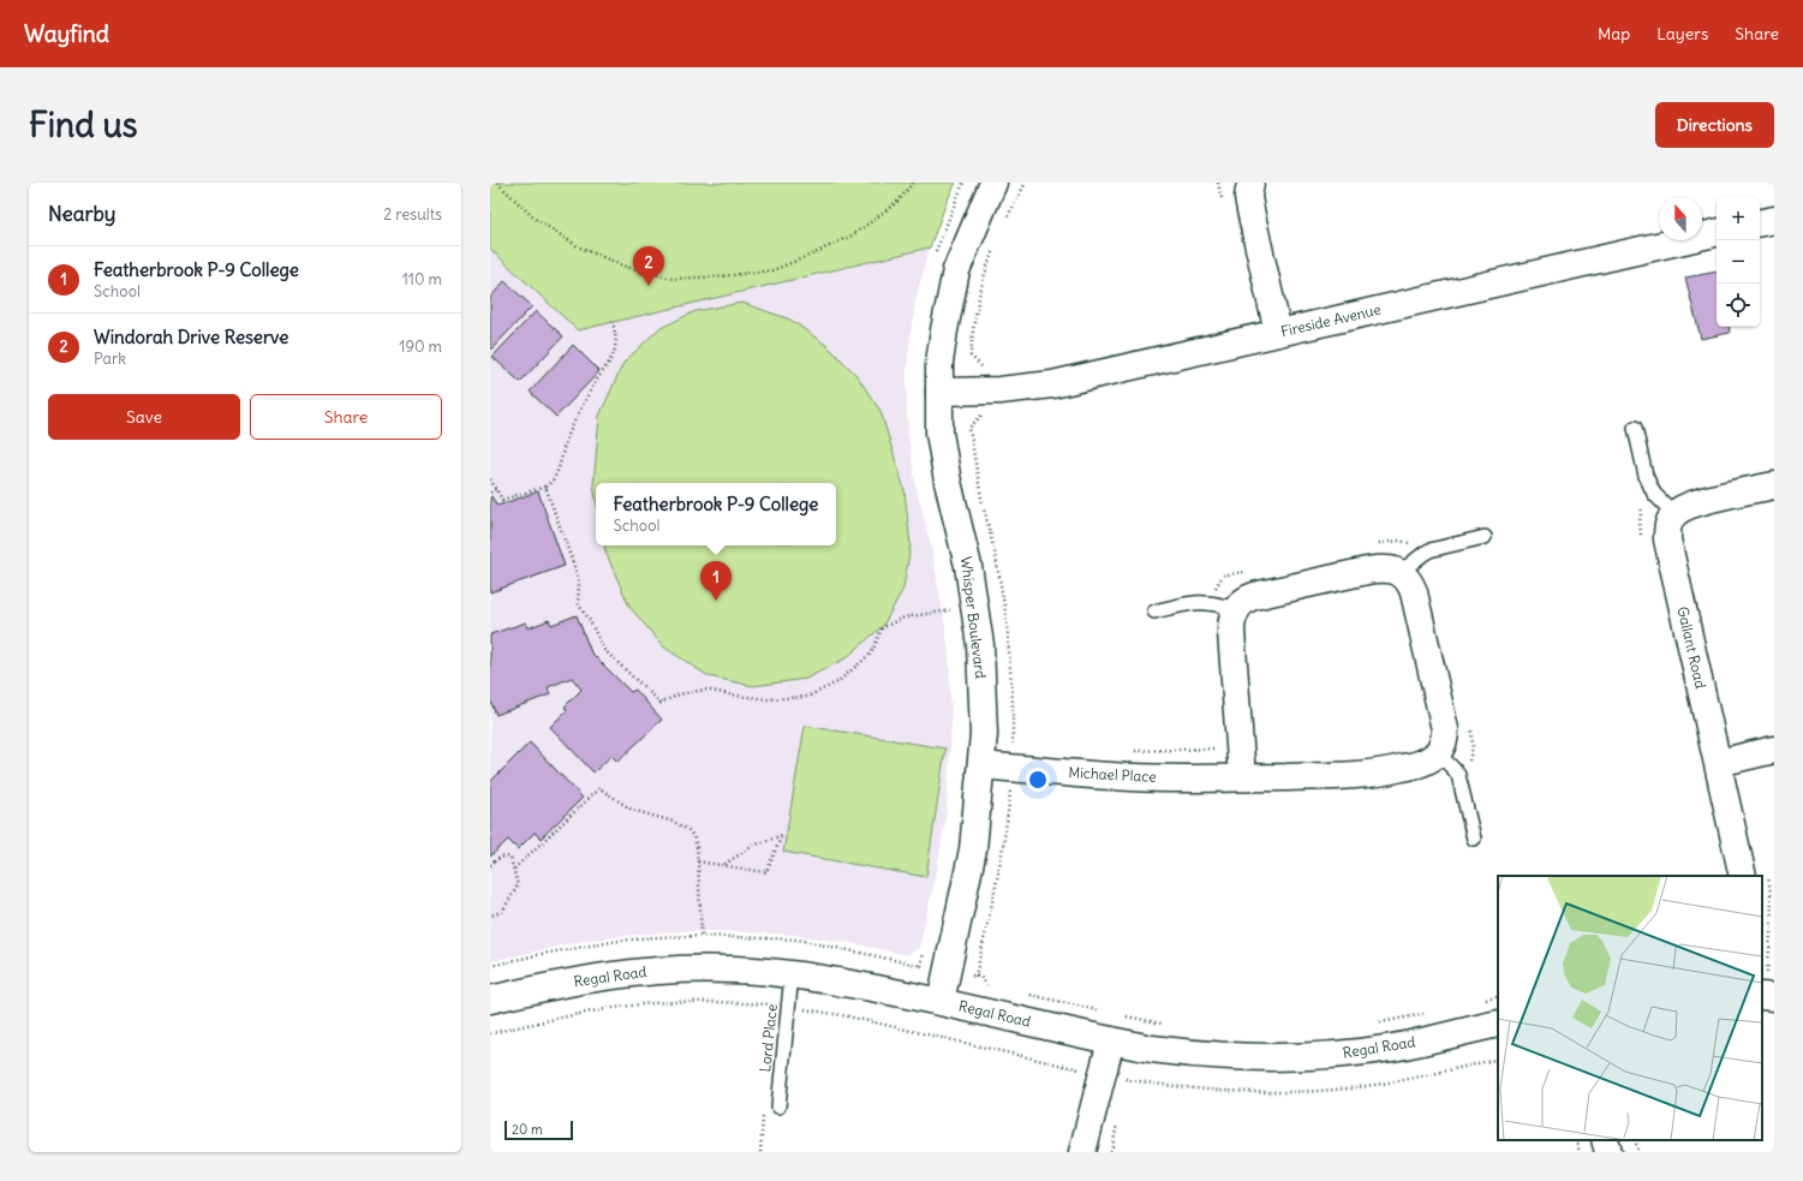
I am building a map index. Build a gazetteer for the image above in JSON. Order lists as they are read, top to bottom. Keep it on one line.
{"streets":{"street":["Fireside Avenue","Whisper Boulevard","Gallant Road","Michael Place","Regal Road"],"lane":["Lord Place"]},"crossings":[["Fireside Avenue","Whisper Boulevard"],["Whisper Boulevard","Michael Place"],["Whisper Boulevard","Regal Road"],["Regal Road","Lord Place"]],"scale_bar":"20 m","north":"top","page":{"header":"Wayfind","nav":["Map","Layers","Share"],"buttons":["Directions",["Save","Share"]],"title":"Find us","heading":["Nearby","2 results"],"map_buttons":["+","−"],"list":[{"mark":"1","name":"Featherbrook P-9 College","note":"School","value":"110 m"},{"mark":"2","name":"Windorah Drive Reserve","note":"Park","value":"190 m"}],"pins":["2","1"],"popup":["Featherbrook P-9 College","School"],"scale":"20 m"}}
